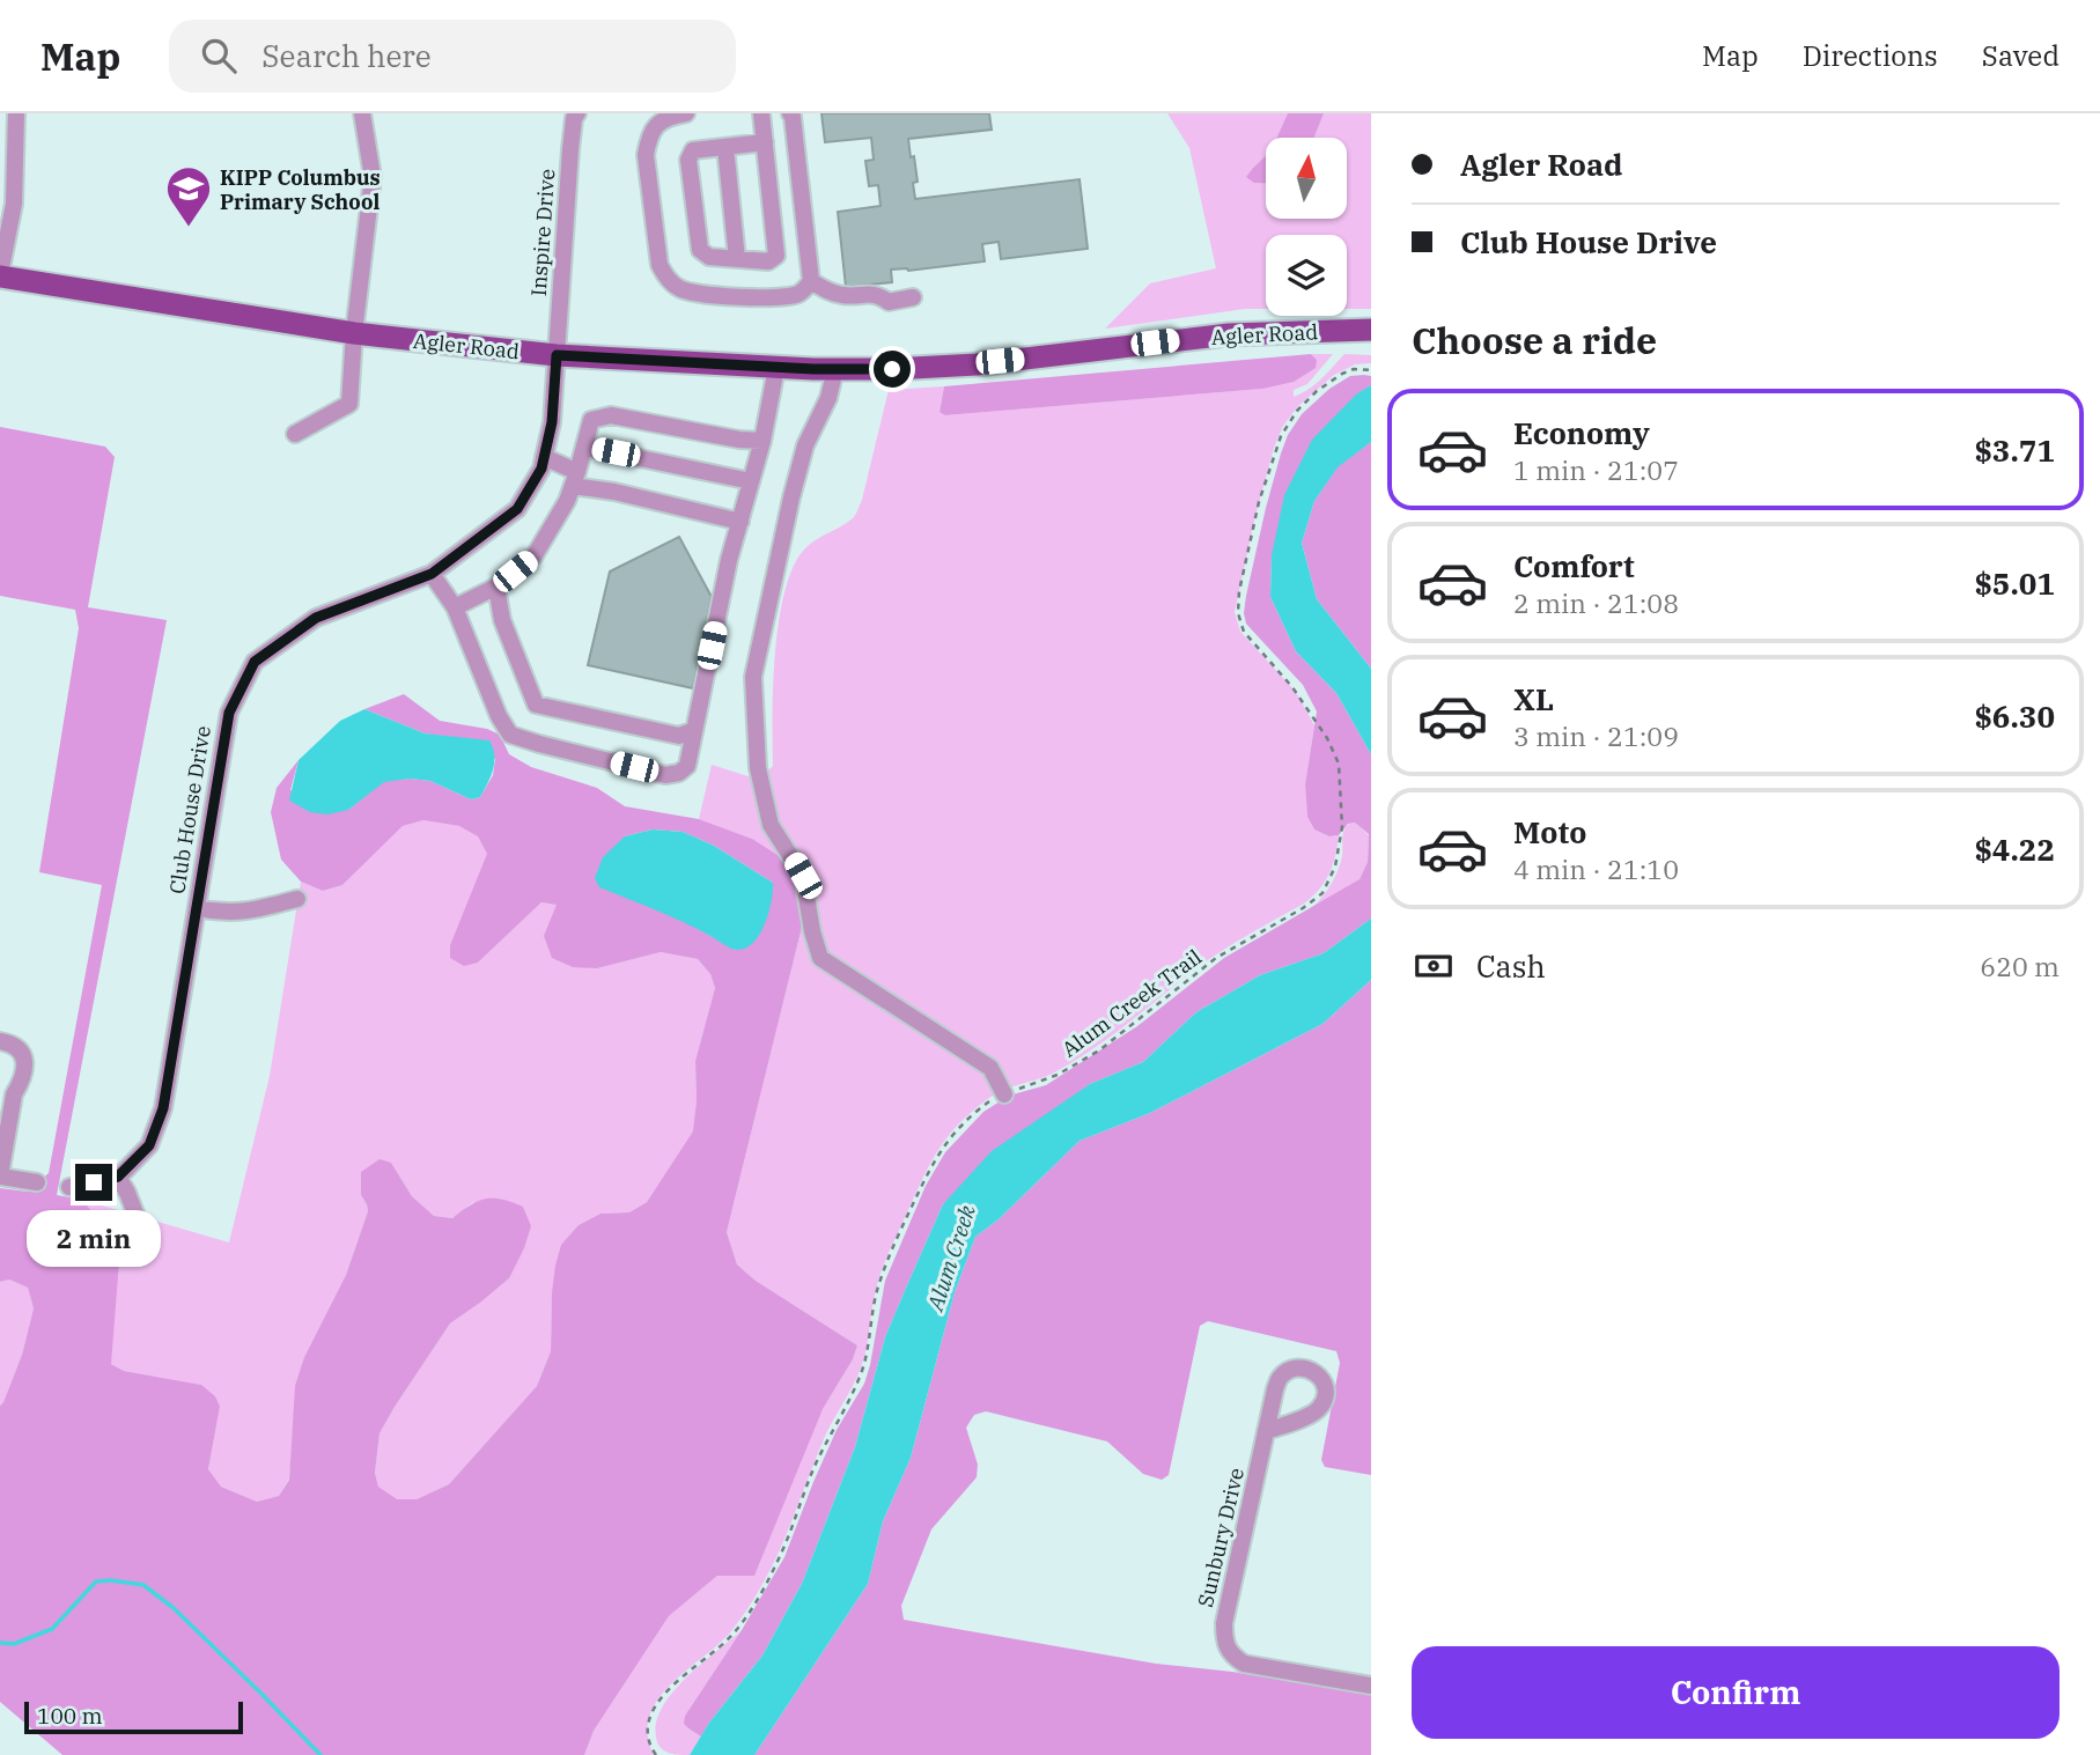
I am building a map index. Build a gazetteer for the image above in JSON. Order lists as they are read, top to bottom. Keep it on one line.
{"streets":{"main road":["Agler Road"],"street":["Inspire Drive","Club House Drive","Sunbury Drive"],"path":["Alum Creek Trail"]},"crossings":[["Inspire Drive","Agler Road"],["Inspire Drive","Club House Drive"],["Agler Road","Club House Drive"]],"water":["Alum Creek"],"places":{"school or university":["KIPP Columbus Primary School"]},"scale_bar":"100 m","north":"top","page":{"header":"Map","search":"Search here","nav":["Map","Directions","Saved"],"banner":["Agler Road","Club House Drive"],"heading":"Choose a ride","list":[{"name":"Economy","note":"1 min · 21:07","value":"$3.71"},{"name":"Comfort","note":"2 min · 21:08","value":"$5.01"},{"name":"XL","note":"3 min · 21:09","value":"$6.30"},{"name":"Moto","note":"4 min · 21:10","value":"$4.22"}],"pay":["Cash","620 m"],"bubble":"2 min","buttons":"Confirm","scale":"100 m"}}
